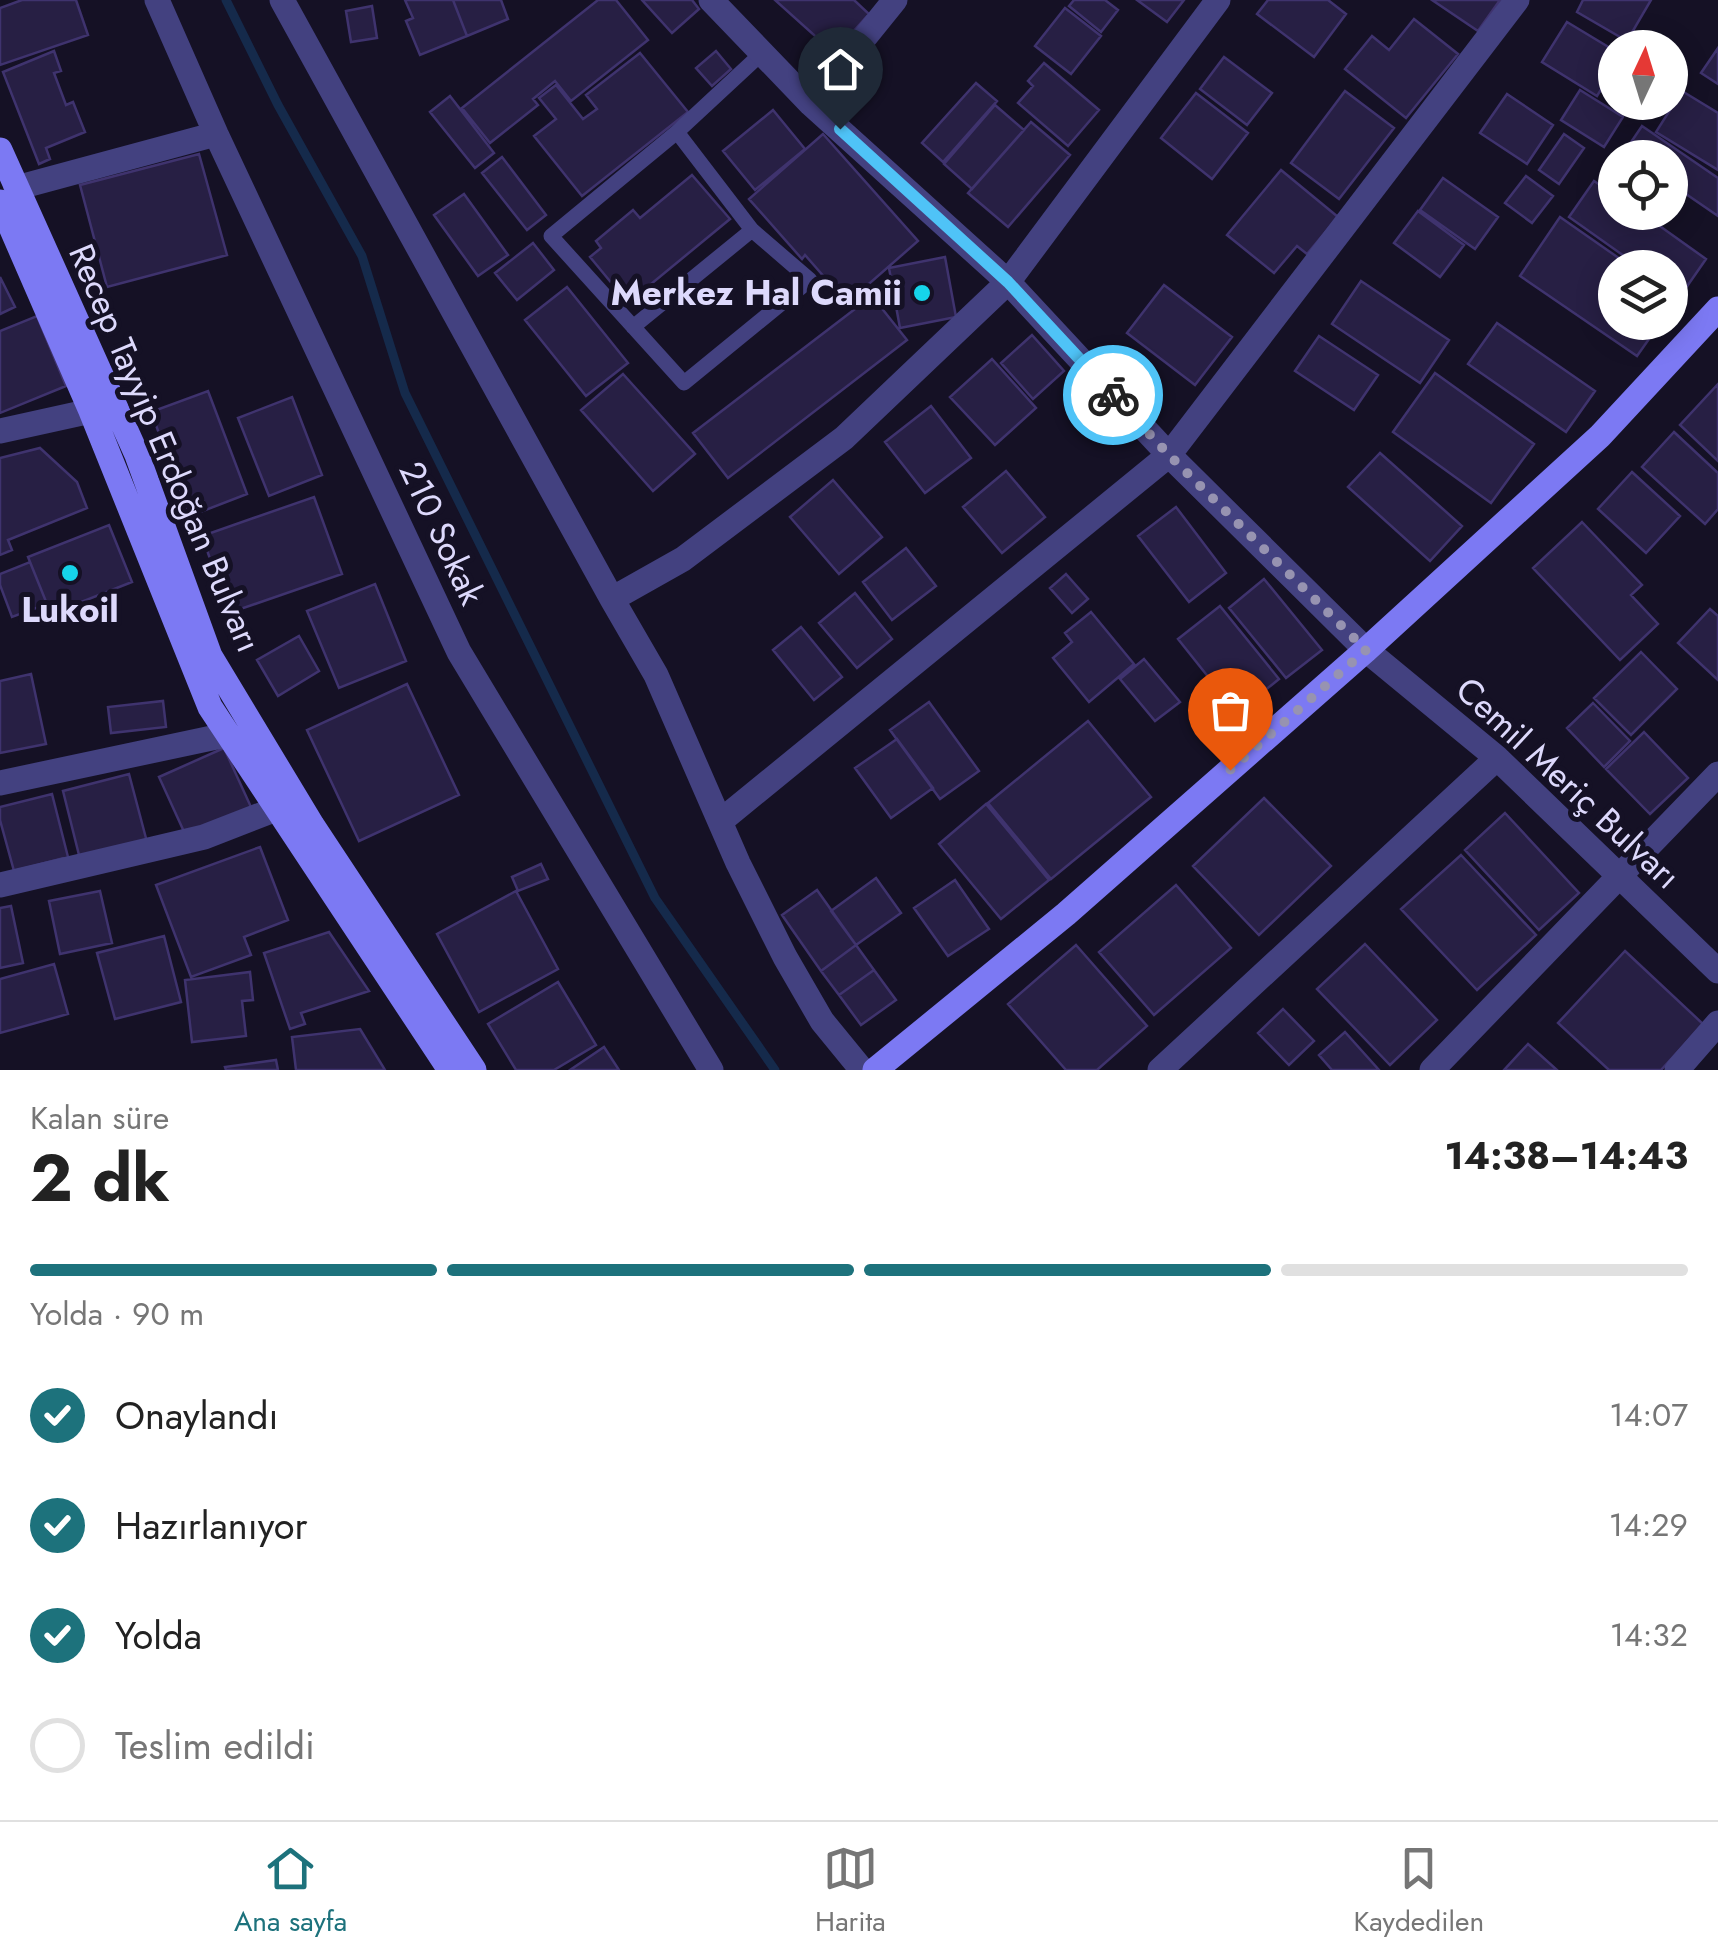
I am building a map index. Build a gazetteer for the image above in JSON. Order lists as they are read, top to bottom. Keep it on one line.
{"streets":{"street":["Recep Tayyip Erdoğan Bulvarı","210 Sokak","Cemil Meriç Bulvarı"]},"places":["Merkez Hal Camii","Lukoil"],"north":"top","page":{"heading":["2 dk","Kalan süre","14:38–14:43"],"bar":"Yolda · 90 m","list":[["Onaylandı","14:07"],["Hazırlanıyor","14:29"],["Yolda","14:32"],"Teslim edildi"],"tabs":["Ana sayfa","Harita","Kaydedilen"]}}
